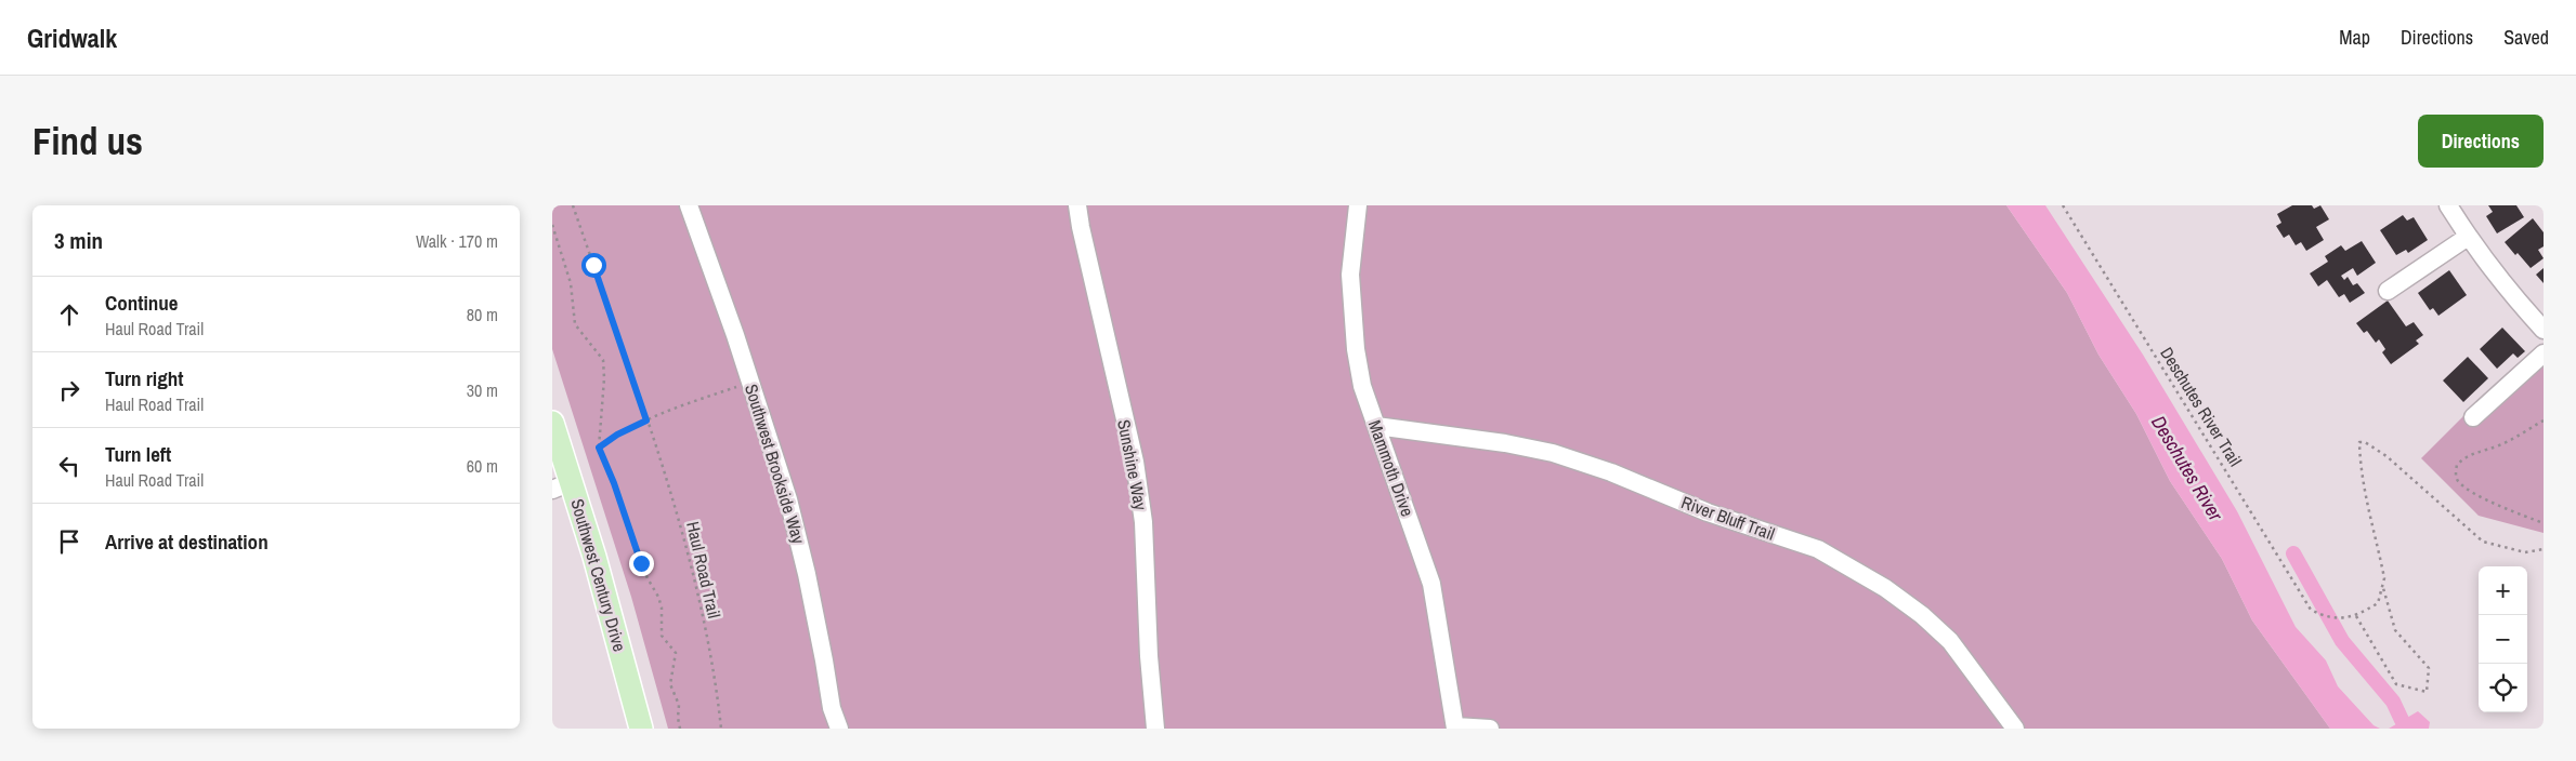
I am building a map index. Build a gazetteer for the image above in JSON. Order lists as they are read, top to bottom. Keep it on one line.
{"streets":{"main road":["Southwest Century Drive"],"street":["Southwest Brookside Way","Sunshine Way","Mammoth Drive","River Bluff Trail"],"path":["Deschutes River Trail","Haul Road Trail"]},"crossings":[["Mammoth Drive","River Bluff Trail"]],"water":["Deschutes River"],"page":{"header":"Gridwalk","nav":["Map","Directions","Saved"],"buttons":"Directions","title":"Find us","heading":["3 min","Walk · 170 m"],"list":[["Continue","Haul Road Trail","80 m"],["Turn right","Haul Road Trail","30 m"],["Turn left","Haul Road Trail","60 m"],"Arrive at destination"],"map_buttons":["+","−"]}}
